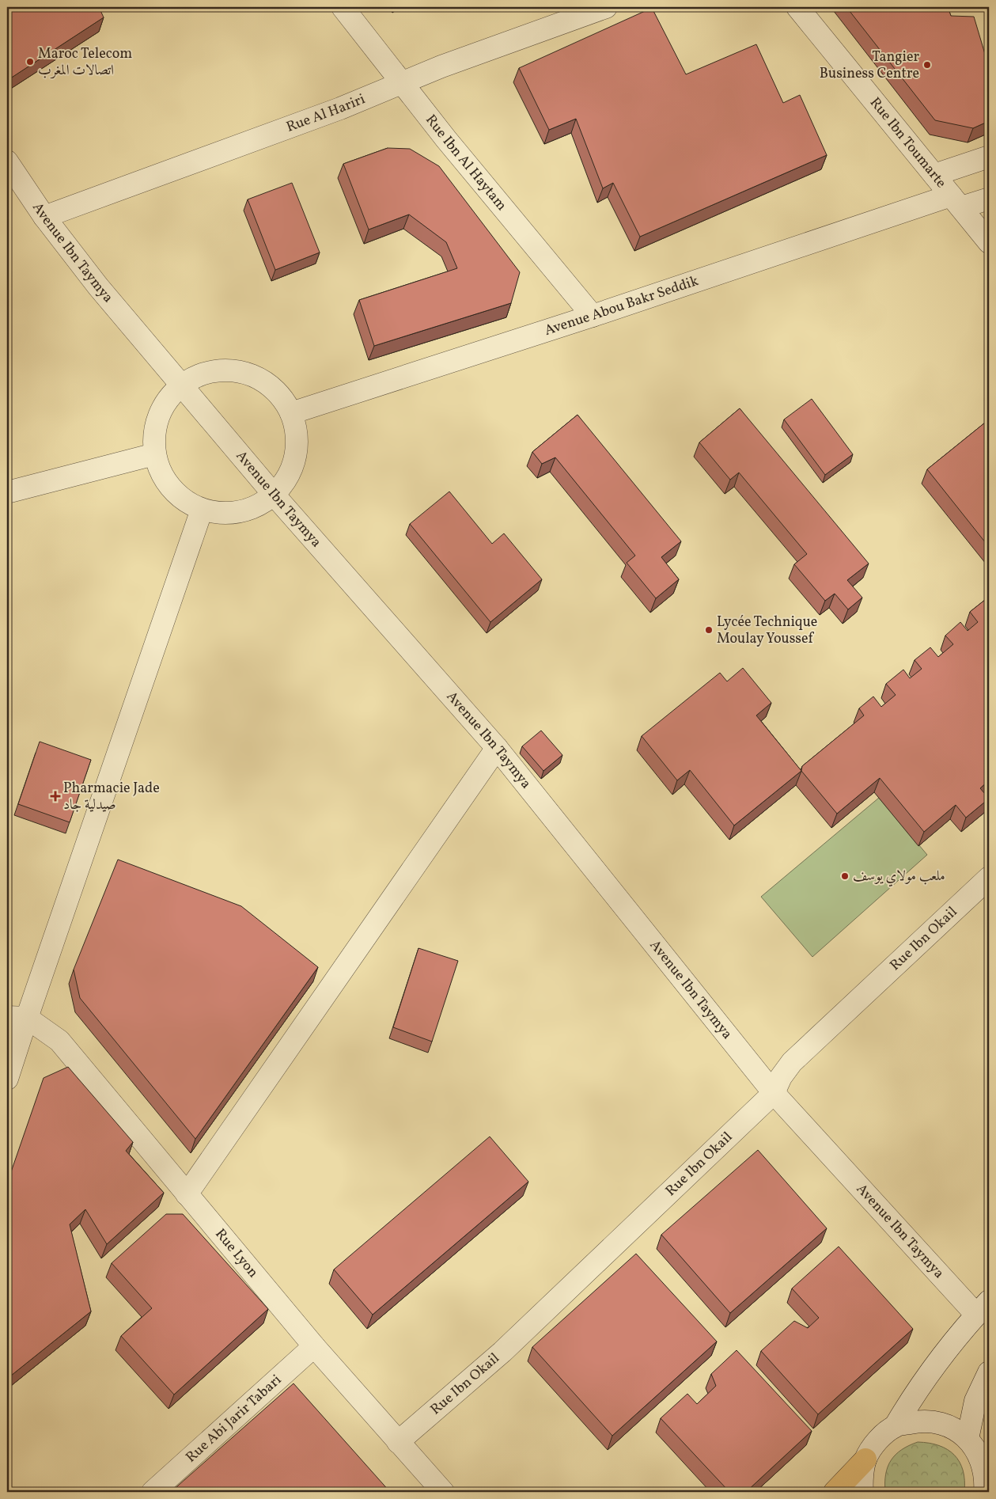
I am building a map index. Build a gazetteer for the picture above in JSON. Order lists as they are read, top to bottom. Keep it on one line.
{"streets":{"street":["Rue Al Hariri","Rue Ibn Toumarte","Rue Ibn Al Haytam","Avenue Ibn Taymya","Avenue Abou Bakr Seddik","Rue Ibn Okail","Rue Lyon","Rue Abi Jarir Tabari"]},"crossings":[["Rue Al Hariri","Rue Ibn Al Haytam"],["Rue Al Hariri","Avenue Ibn Taymya"],["Rue Ibn Toumarte","Avenue Abou Bakr Seddik"],["Rue Ibn Al Haytam","Avenue Abou Bakr Seddik"],["Avenue Ibn Taymya","Rue Ibn Okail"],["Rue Ibn Okail","Rue Lyon"],["Rue Lyon","Rue Abi Jarir Tabari"]],"places":{"other":["Maroc Telecom اتصالات المغرب","Tangier Business Centre","Lycée Technique Moulay Youssef","ملعب مولاي يوسف"],"health":["Pharmacie Jade صيدلية جاد"]}}
